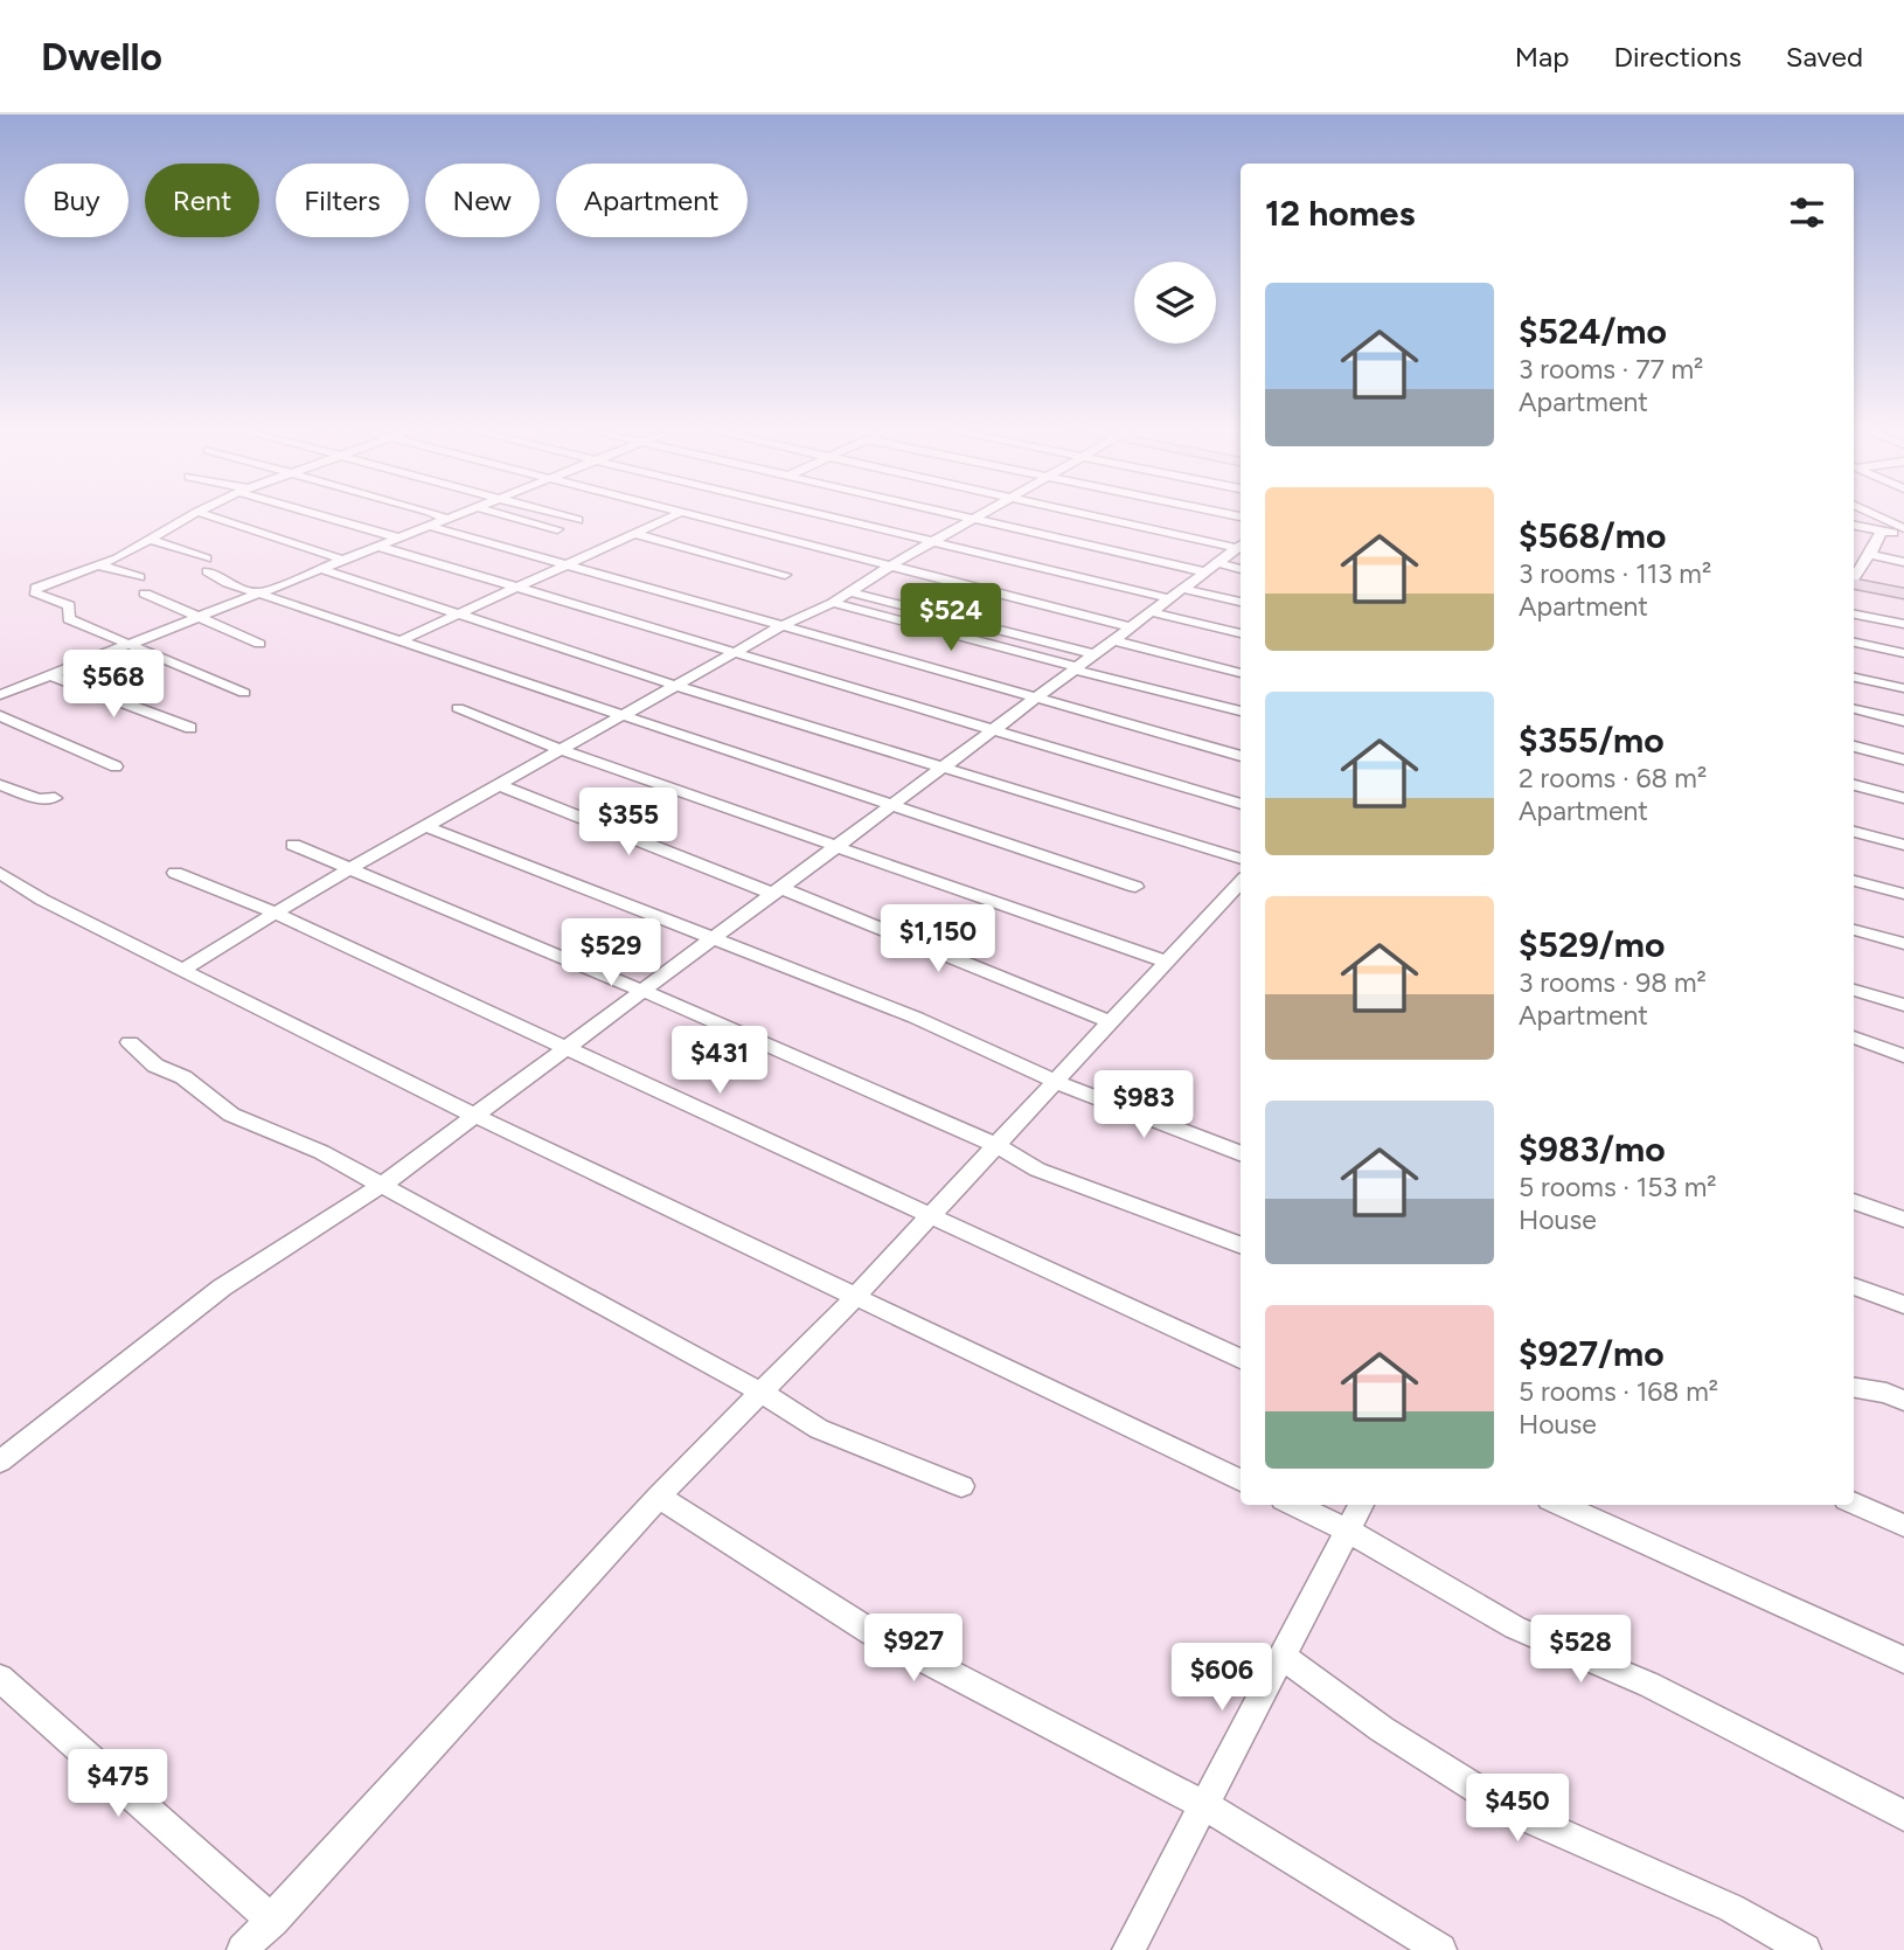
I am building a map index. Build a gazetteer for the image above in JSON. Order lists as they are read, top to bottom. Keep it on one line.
{"page":{"header":"Dwello","nav":["Map","Directions","Saved"],"chip":["Buy","Rent","Filters","New","Apartment"],"heading":"12 homes","list":[{"name":"$524/mo","note":"3 rooms · 77 m² · Apartment"},{"name":"$568/mo","note":"3 rooms · 113 m² · Apartment"},{"name":"$355/mo","note":"2 rooms · 68 m² · Apartment"},{"name":"$529/mo","note":"3 rooms · 98 m² · Apartment"},{"name":"$983/mo","note":"5 rooms · 153 m² · House"},{"name":"$927/mo","note":"5 rooms · 168 m² · House"}],"price":["$524","$568","$355","$1,150","$529","$431","$983","$927","$528","$606","$475","$450"]}}
